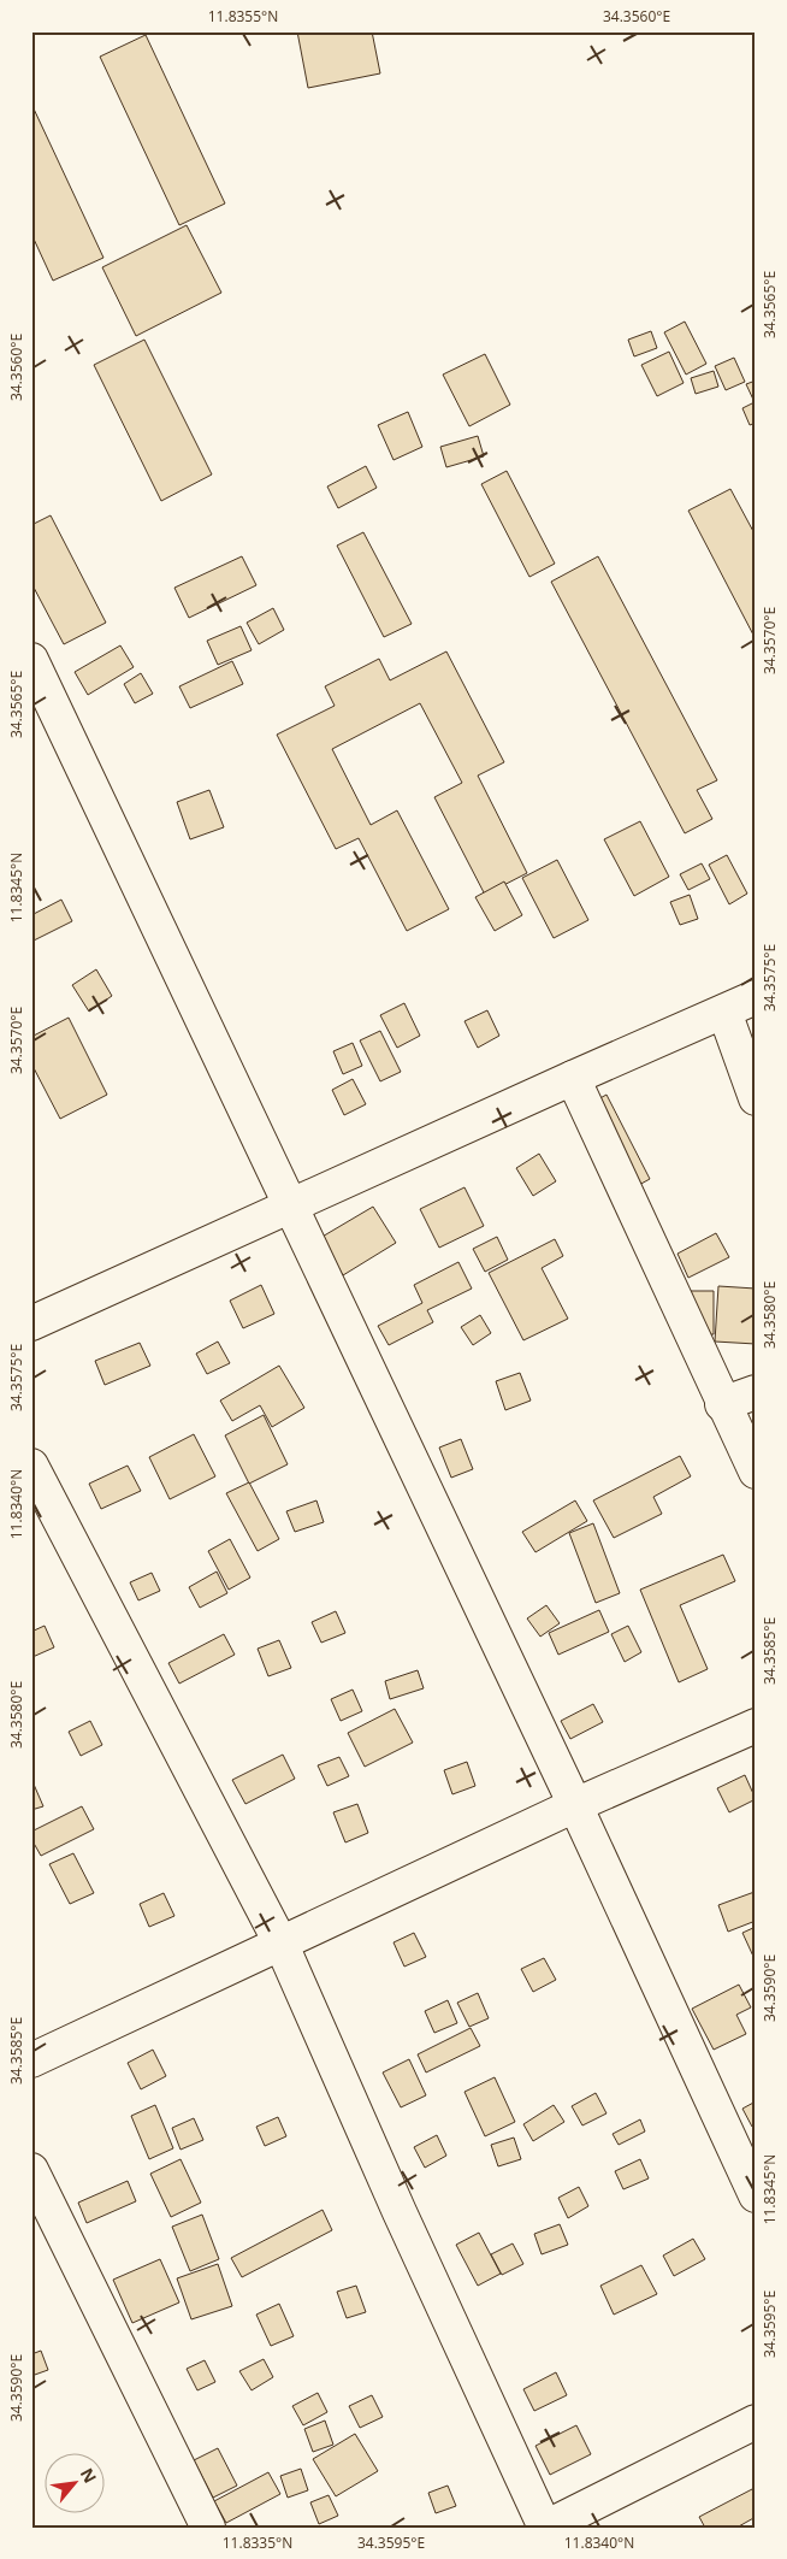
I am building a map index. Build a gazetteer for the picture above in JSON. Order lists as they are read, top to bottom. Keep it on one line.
{"north":"top right","coordinates":["11.8355°N","34.3560°E","34.3565°E","34.3570°E","11.8345°N","34.3575°E","34.3580°E","11.8340°N","34.3585°E","34.3590°E","34.3595°E","11.8335°N"]}
